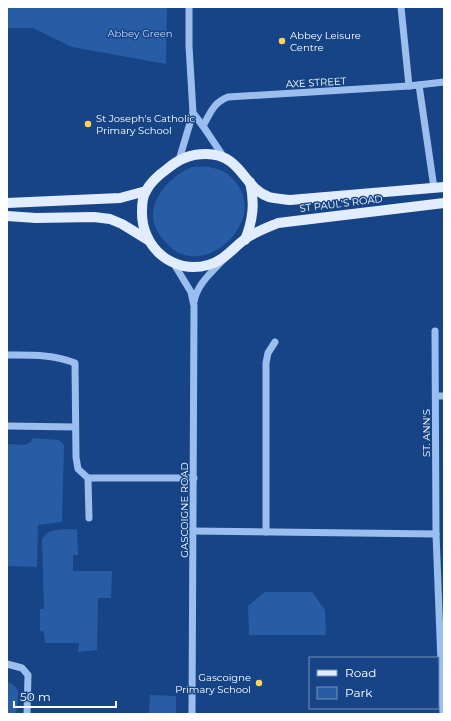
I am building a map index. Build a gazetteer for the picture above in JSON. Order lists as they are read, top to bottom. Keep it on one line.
{"streets":{"main road":["ST PAUL'S ROAD"],"street":["AXE STREET","ST. ANN'S","GASCOIGNE ROAD"]},"crossings":[["ST PAUL'S ROAD","GASCOIGNE ROAD"]],"parks":["Abbey Green"],"places":["Abbey Leisure Centre","St Joseph's Catholic Primary School","Gascoigne Primary School"],"legend":["Road","Park"],"scale_bar":"50 m"}
